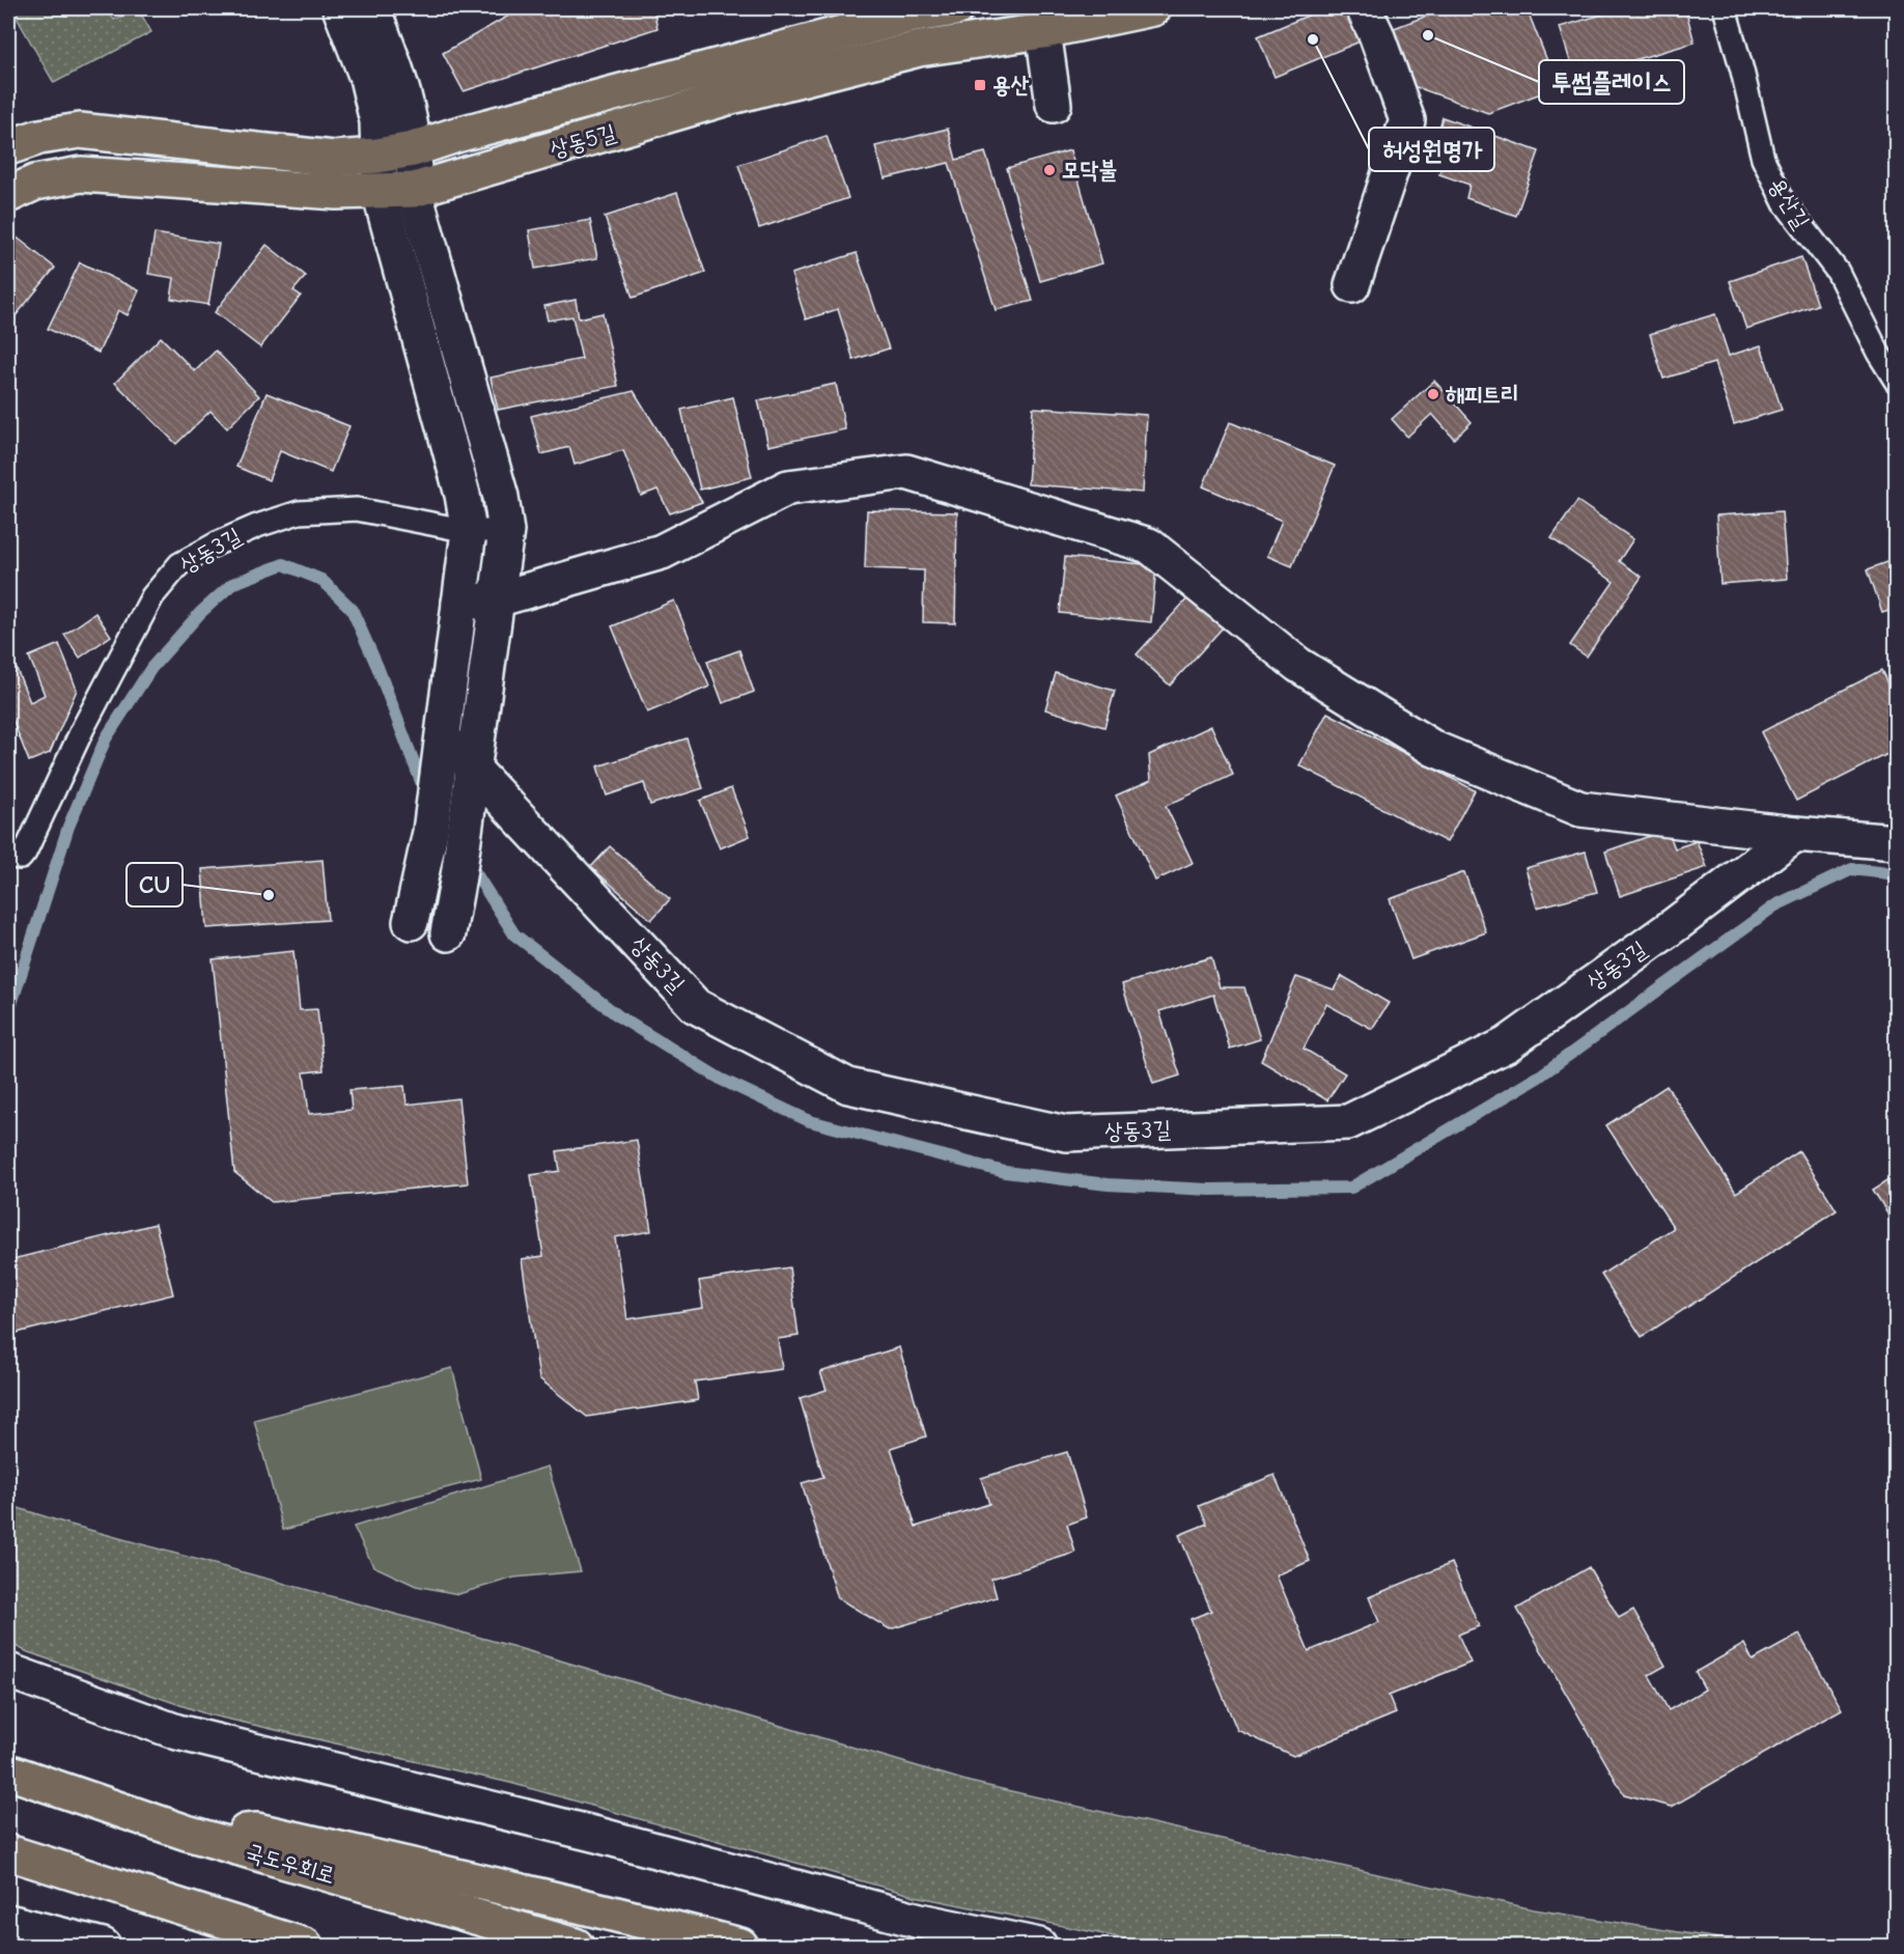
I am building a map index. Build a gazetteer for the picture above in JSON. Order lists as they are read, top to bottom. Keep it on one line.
{"streets":{"main road":["상동5길","국도우회로"],"street":["상동3길"],"lane":["용산길"]},"places":{"other":["투썸플레이스","허성원명가","모닥불","해피트리","CU"],"transit":["용산"]}}
